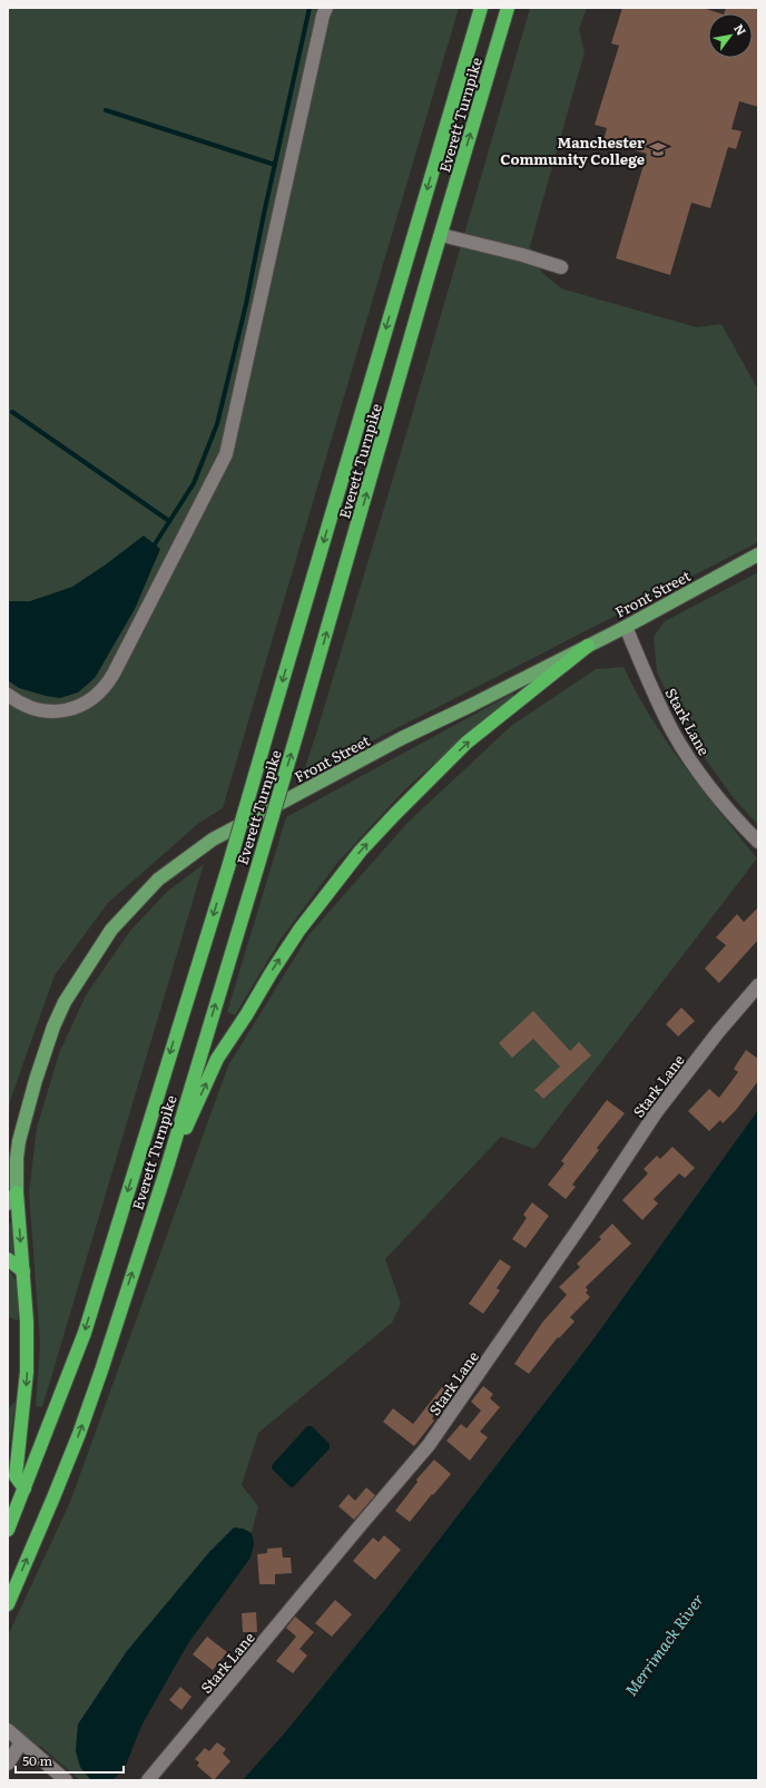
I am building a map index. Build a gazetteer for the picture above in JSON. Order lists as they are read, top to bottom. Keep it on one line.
{"streets":{"highway":["Everett Turnpike"],"main road":["Front Street"],"street":["Stark Lane"]},"crossings":[["Front Street","Stark Lane"]],"water":["Merrimack River"],"places":{"school or university":["Manchester Community College"]},"scale_bar":"50 m","north":"top right"}
